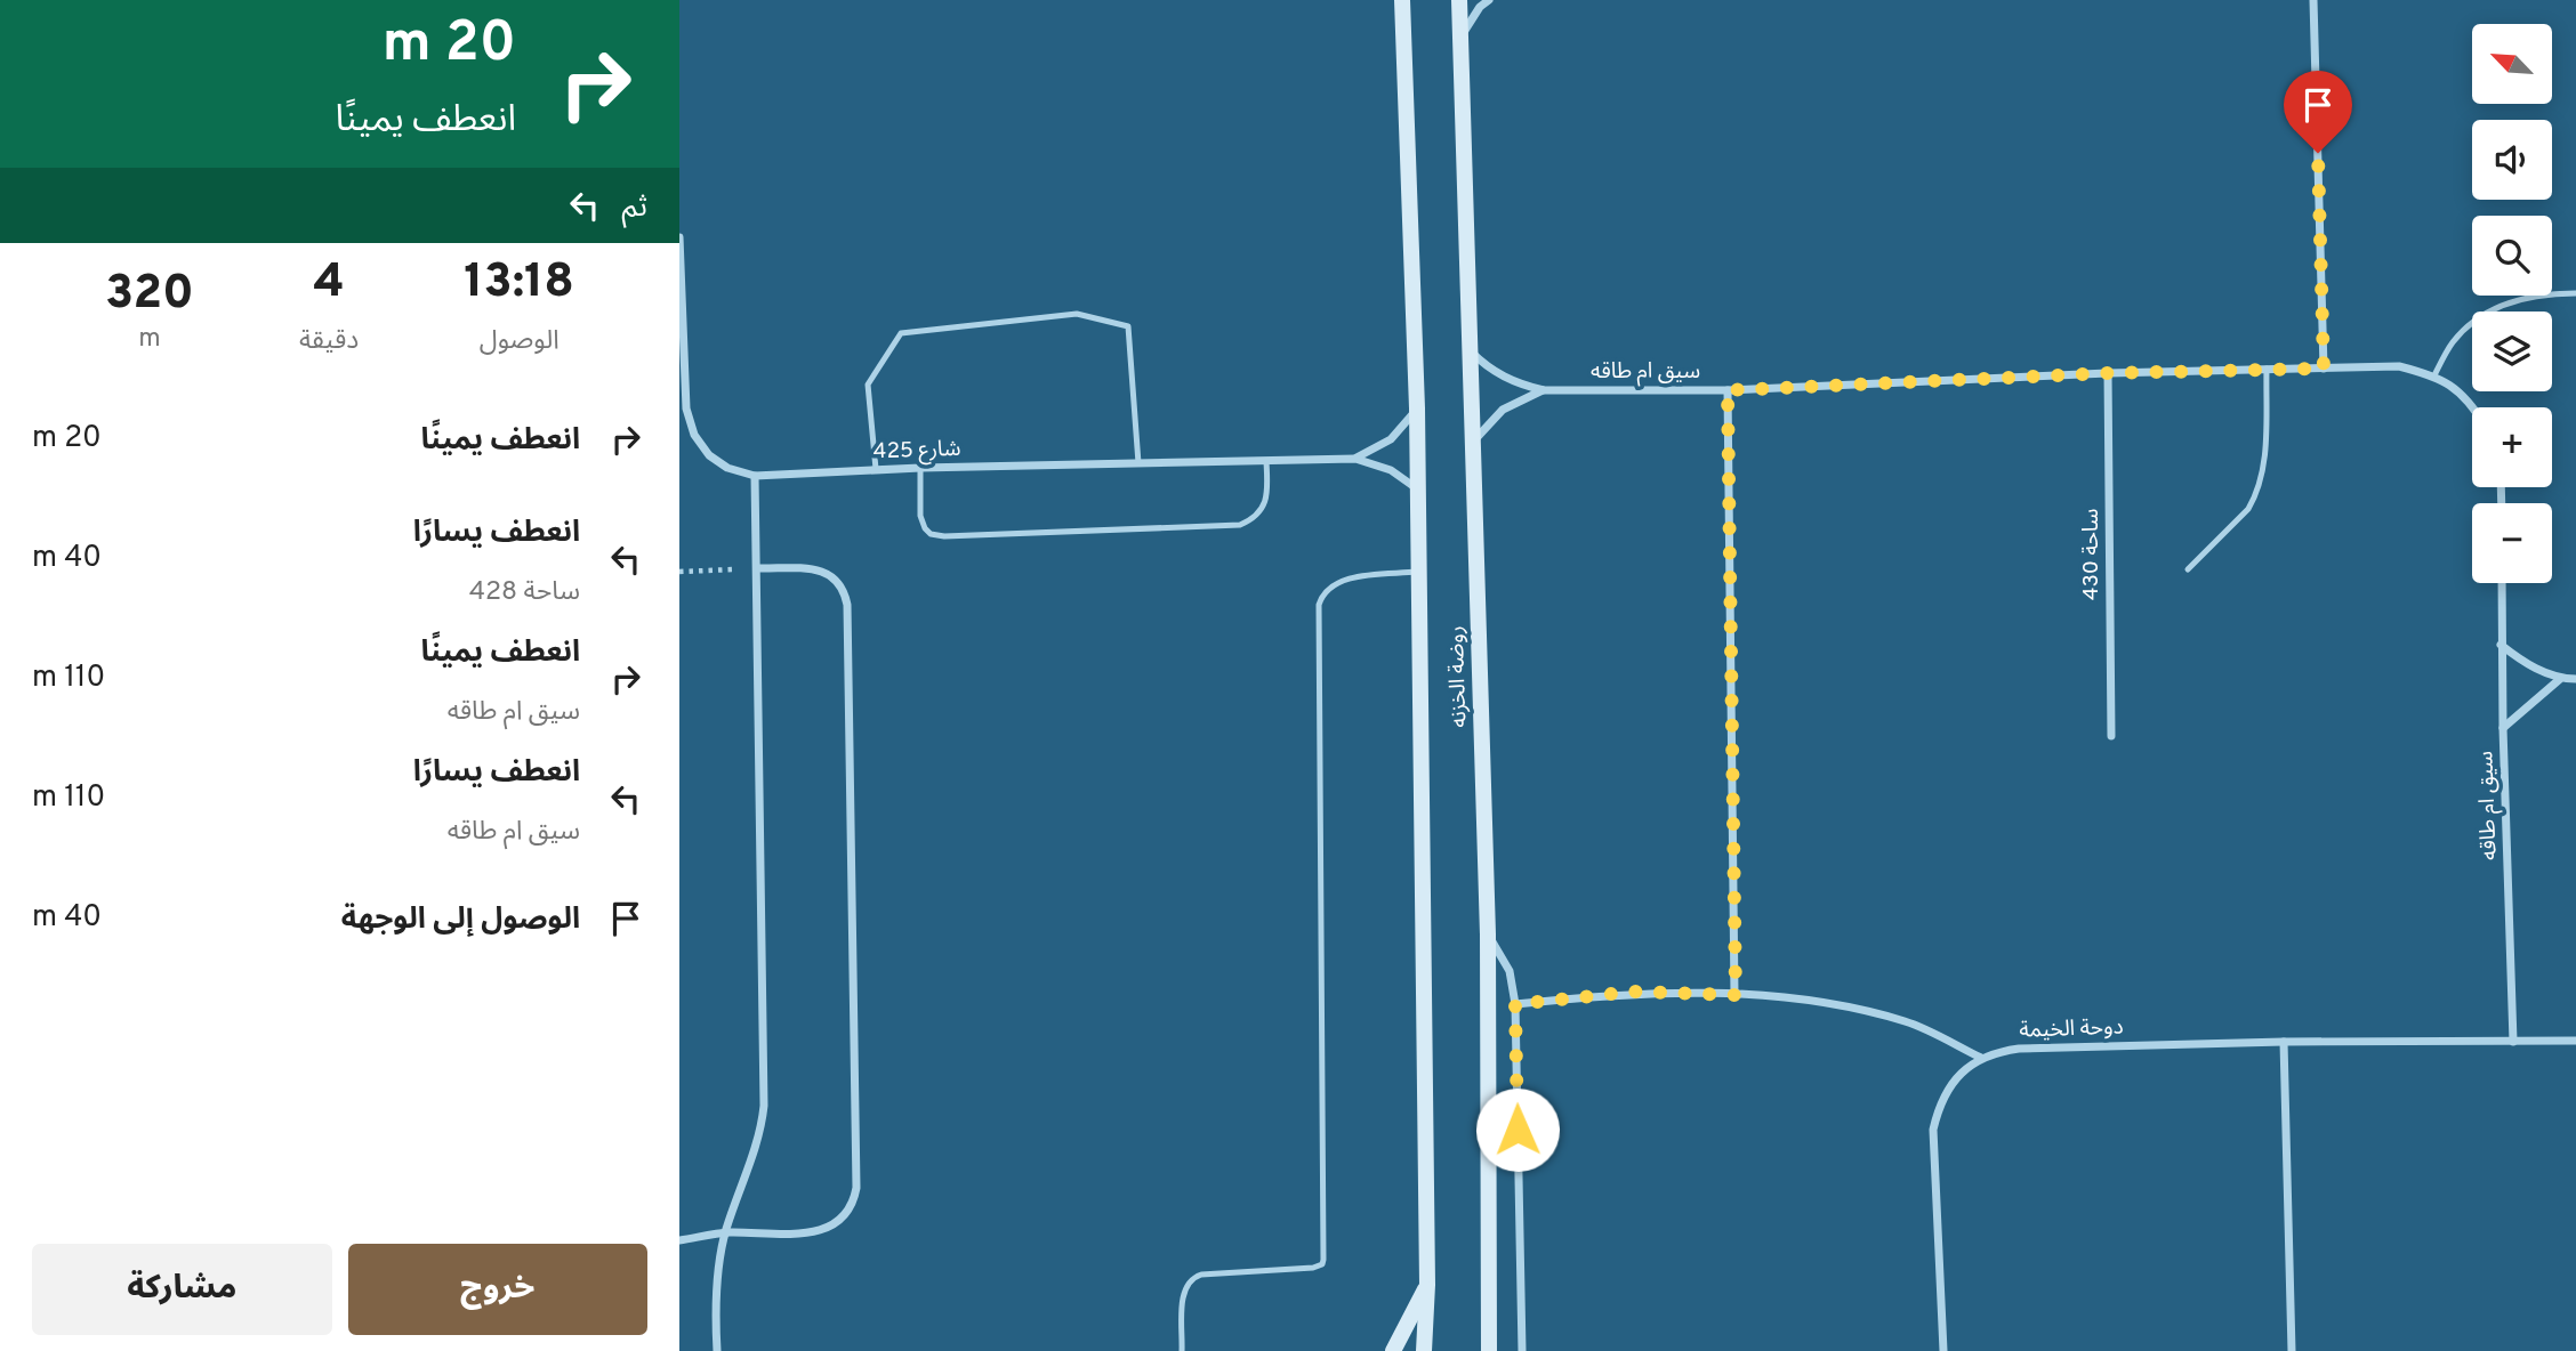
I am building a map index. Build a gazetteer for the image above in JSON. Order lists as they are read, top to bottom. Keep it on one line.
{"streets":{"street":["سيق ام طاقه","شارع 425","ساحة 430","روضة الخزنه","دوحة الخيمة"]},"crossings":[["سيق ام طاقه","ساحة 430"],["سيق ام طاقه","روضة الخزنه"],["سيق ام طاقه","دوحة الخيمة"],["شارع 425","روضة الخزنه"]],"north":"top left","page":{"turn":["20 m","انعطف يمينًا"],"map_buttons":["+","−"],"then":"ثم","eta":["13:18","الوصول","4","دقيقة","320","m"],"list":[{"name":"انعطف يمينًا","value":"20 m"},{"name":"انعطف يسارًا","note":"ساحة 428","value":"40 m"},{"name":"انعطف يمينًا","note":"سيق ام طاقه","value":"110 m"},{"name":"انعطف يسارًا","note":"سيق ام طاقه","value":"110 m"},{"name":"الوصول إلى الوجهة","value":"40 m"}],"buttons":["خروج","مشاركة"]}}
